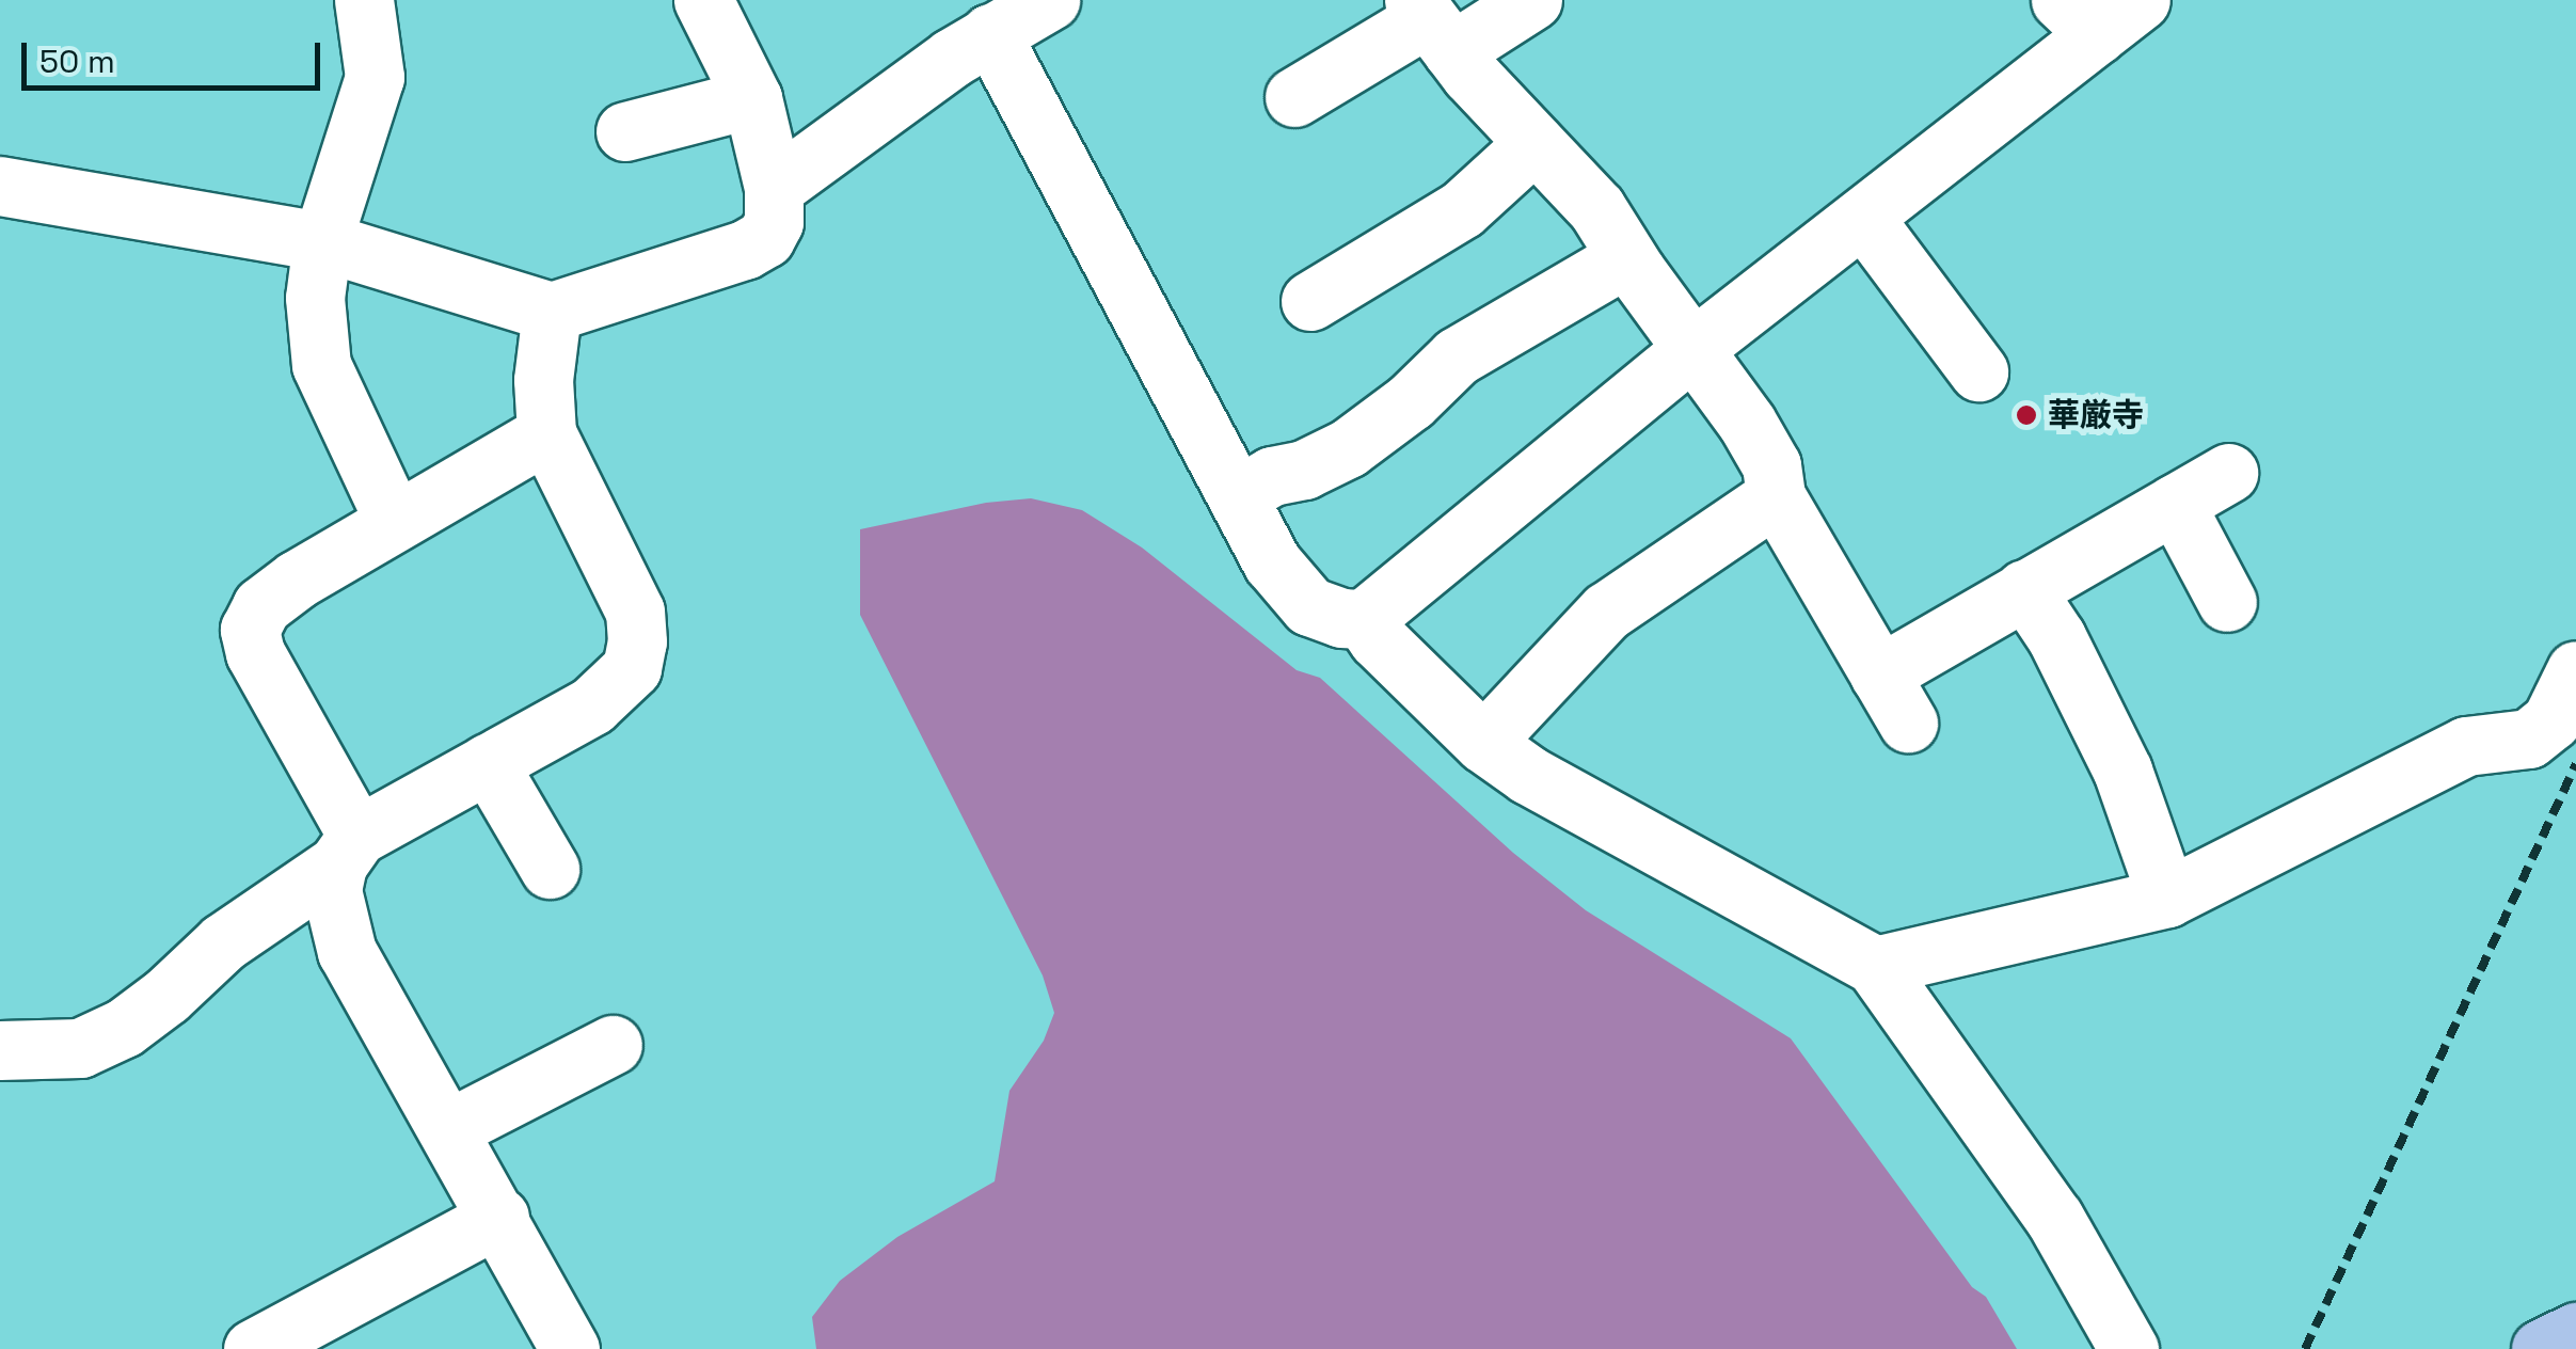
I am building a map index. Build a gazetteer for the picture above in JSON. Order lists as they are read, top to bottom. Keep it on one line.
{"places":["華厳寺"],"scale_bar":"50 m"}
